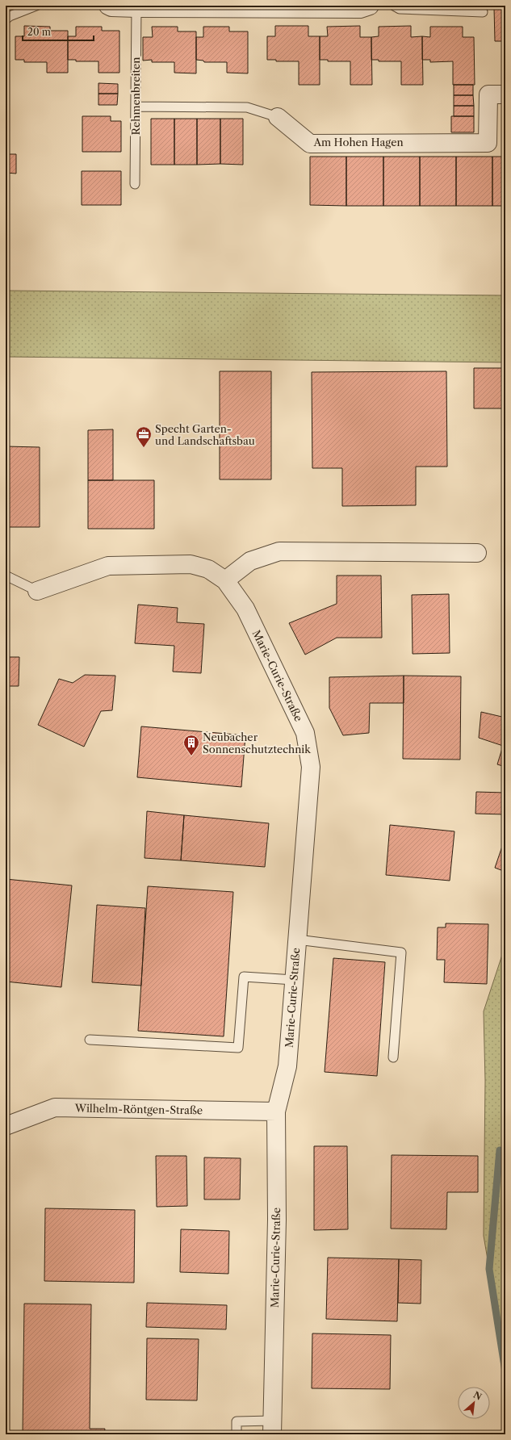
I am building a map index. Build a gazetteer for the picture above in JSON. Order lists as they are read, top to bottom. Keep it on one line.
{"streets":{"street":["Am Hohen Hagen","Marie-Curie-Straße","Wilhelm-Röntgen-Straße"],"lane":["Rehmenbreiten"]},"crossings":[["Rehmenbreiten","Am Hohen Hagen"],["Marie-Curie-Straße","Wilhelm-Röntgen-Straße"]],"places":{"office":["Specht Garten- und Landschaftsbau"],"building":["Neubacher Sonnenschutztechnik"]},"scale_bar":"20 m","north":"top right"}
